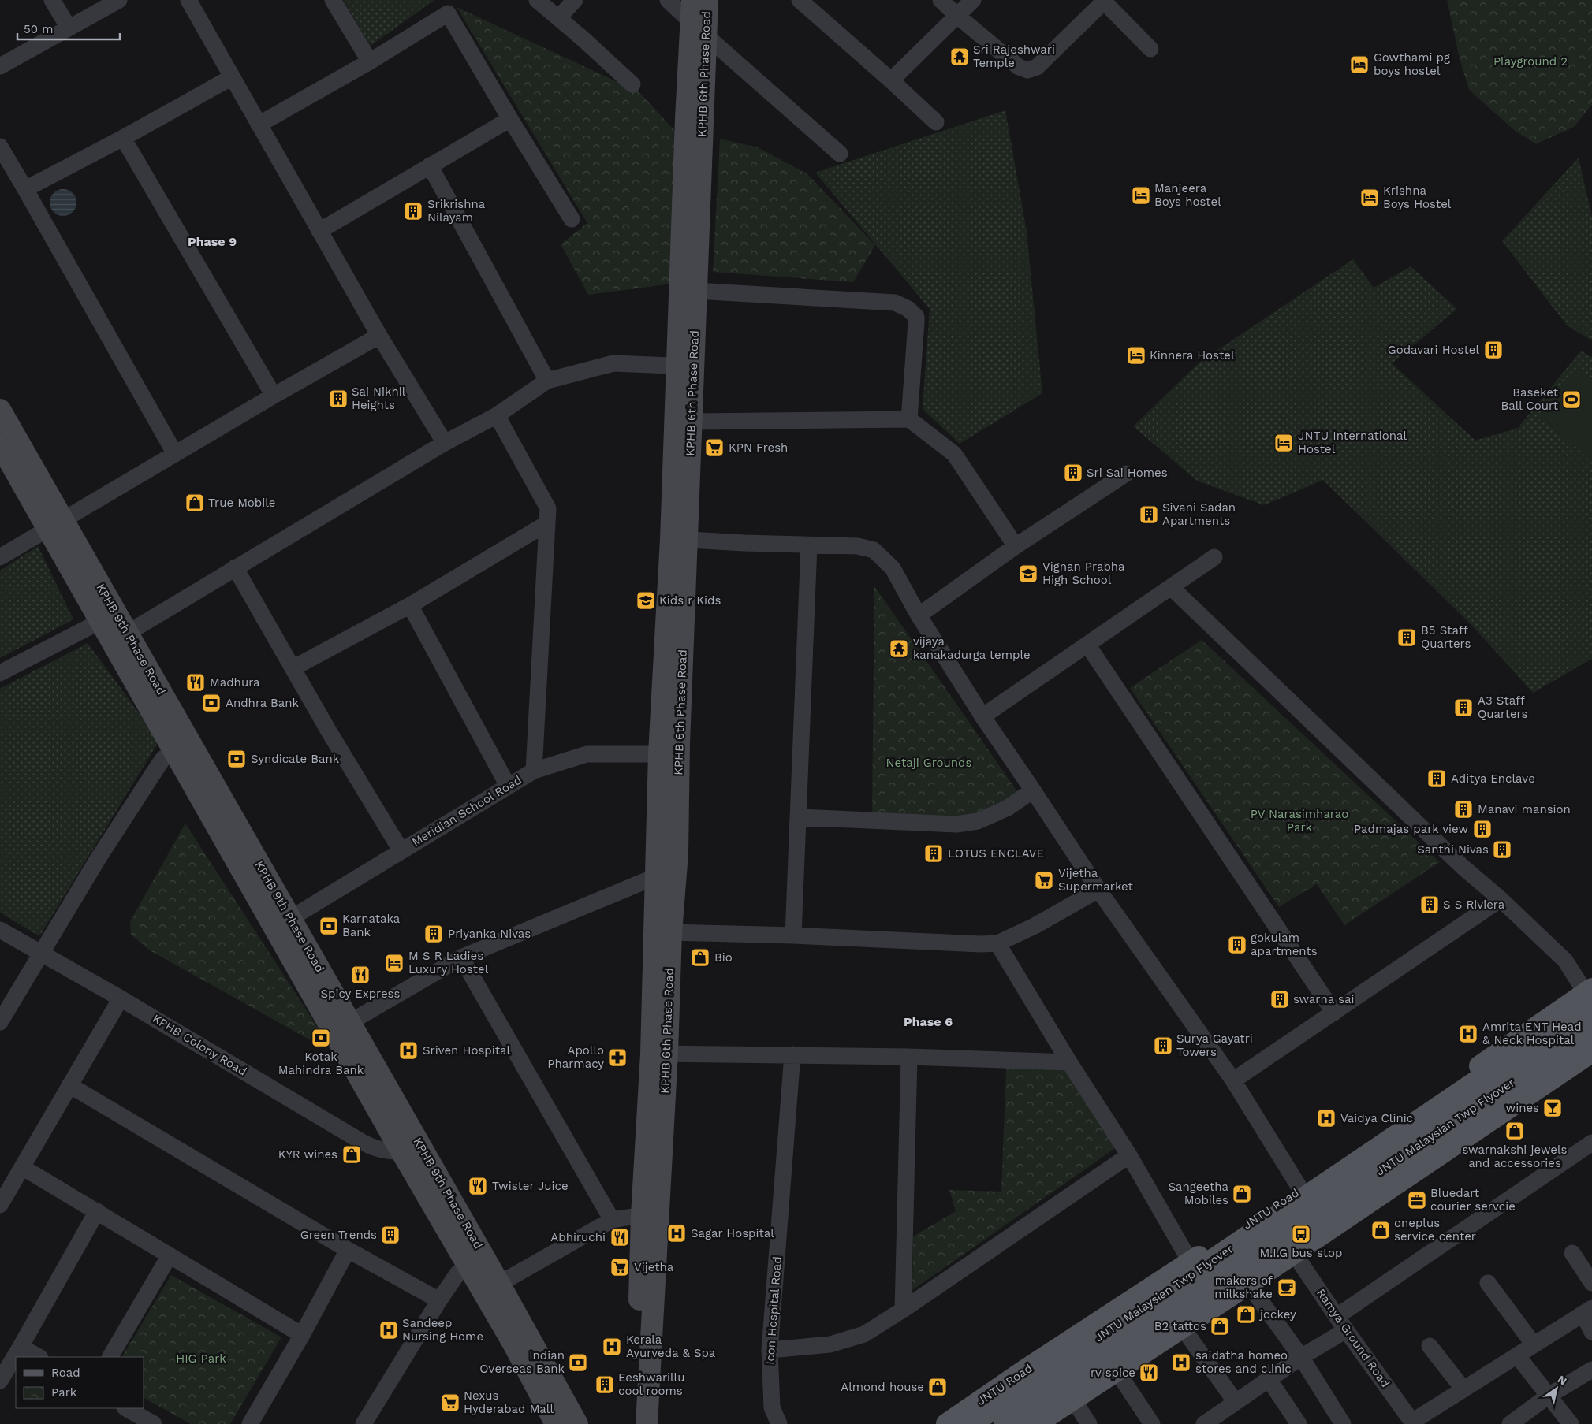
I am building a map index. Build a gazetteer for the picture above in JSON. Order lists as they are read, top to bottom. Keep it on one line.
{"streets":{"main road":["JNTU Malaysian Twp Flyover","JNTU Road"],"street":["KPHB 6th Phase Road","KPHB 9th Phase Road","Meridian School Road","KPHB Colony Road","Icon Hospital Road","Ramya Ground Road"]},"crossings":[["KPHB 6th Phase Road","Meridian School Road"],["KPHB 9th Phase Road","Meridian School Road"],["KPHB 9th Phase Road","KPHB Colony Road"],["JNTU Malaysian Twp Flyover","JNTU Road"]],"districts":["Phase 9","Phase 6"],"parks":["Playground 2","Netaji Grounds","PV Narasimharao Park","HIG Park"],"places":{"temple":["Sri Rajeshwari Temple","vijaya kanakadurga temple"],"hotel":["Gowthami pg boys hostel","Manjeera Boys hostel","Krishna Boys Hostel","Kinnera Hostel","JNTU International Hostel","M S R Ladies Luxury Hostel"],"building":["Srikrishna Nilayam","Godavari Hostel","Sai Nikhil Heights","Sri Sai Homes","Sivani Sadan Apartments","B5 Staff Quarters","A3 Staff Quarters","Aditya Enclave","Manavi mansion","Padmajas park view","Santhi Nivas","LOTUS ENCLAVE","S S Riviera","Priyanka Nivas","gokulam apartments","swarna sai","Surya Gayatri Towers","Green Trends","Eeshwarillu cool rooms"],"sports":["Baseket Ball Court"],"supermarket":["KPN Fresh","Vijetha Supermarket","Vijetha","Nexus Hyderabad Mall"],"shop":["True Mobile","Bio","swarnakshi jewels and accessories","KYR wines","Sangeetha Mobiles","oneplus service center","jockey","B2 tattos","Almond house"],"school or university":["Vignan Prabha High School","Kids r Kids"],"restaurant":["Madhura","Spicy Express","Twister Juice","Abhiruchi","rv spice"],"bank":["Andhra Bank","Syndicate Bank","Karnataka Bank","Kotak Mahindra Bank","Indian Overseas Bank"],"hospital":["Amrita ENT Head & Neck Hospital","Sriven Hospital","Vaidya Clinic","Sagar Hospital","Sandeep Nursing Home","Kerala Ayurveda & Spa","saidatha homeo stores and clinic"],"pharmacy":["Apollo Pharmacy"],"bar":["wines"],"office":["Bluedart courier servcie"],"bus stop":["M.I.G bus stop"],"cafe":["makers of milkshake"]},"legend":["Road","Park"],"scale_bar":"50 m","north":"top right"}
